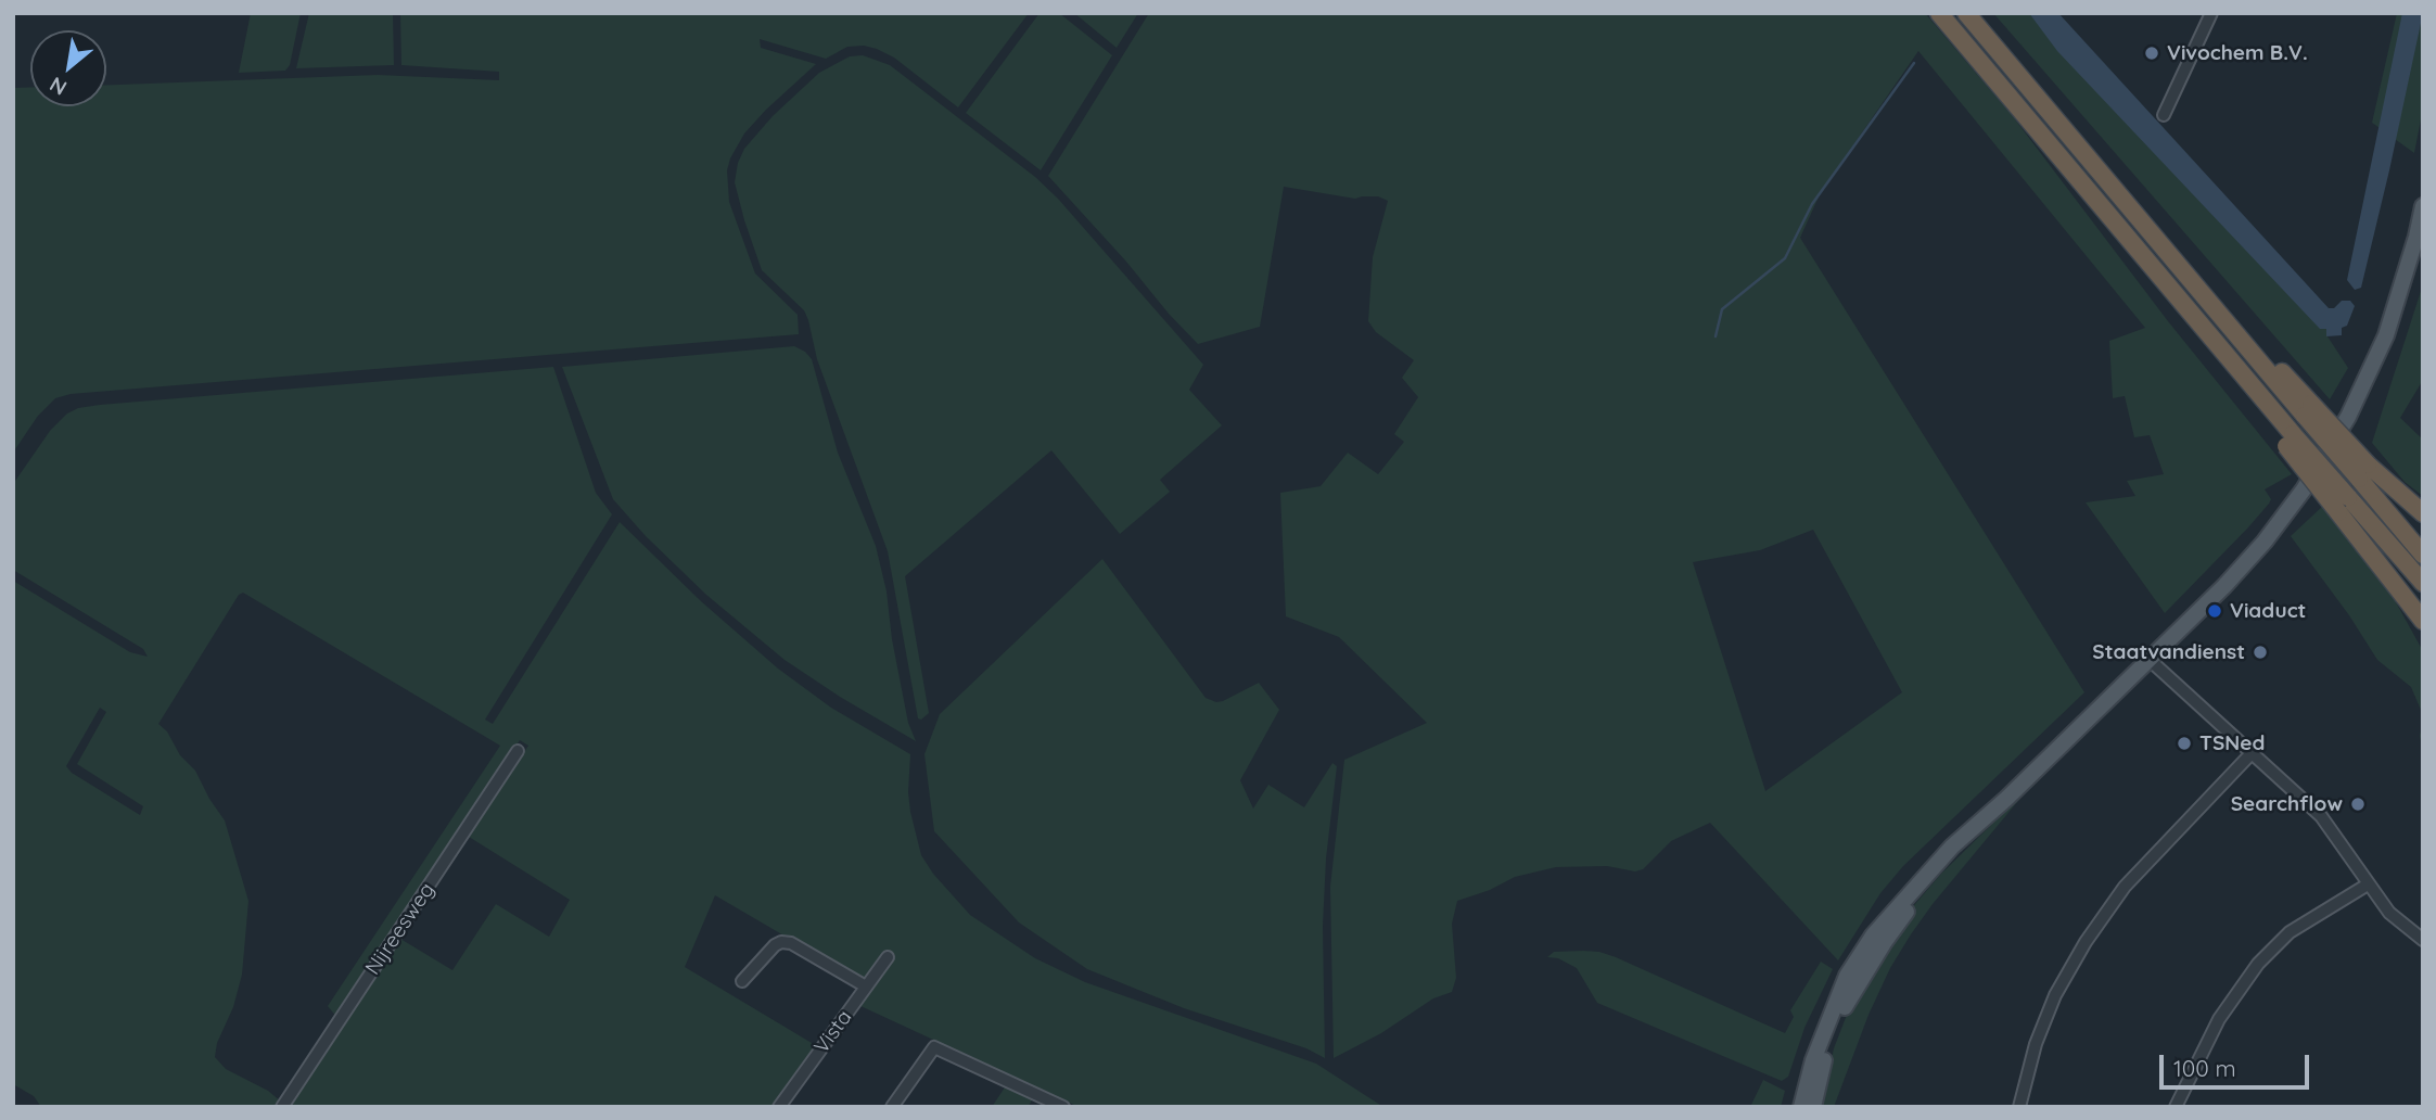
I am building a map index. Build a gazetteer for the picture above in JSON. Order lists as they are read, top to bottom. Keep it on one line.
{"streets":{"street":["Nijreesweg","Vista"]},"places":["Vivochem B.V.","Viaduct","Staatvandienst","TSNed","Searchflow"],"scale_bar":"100 m","north":"bottom left"}
